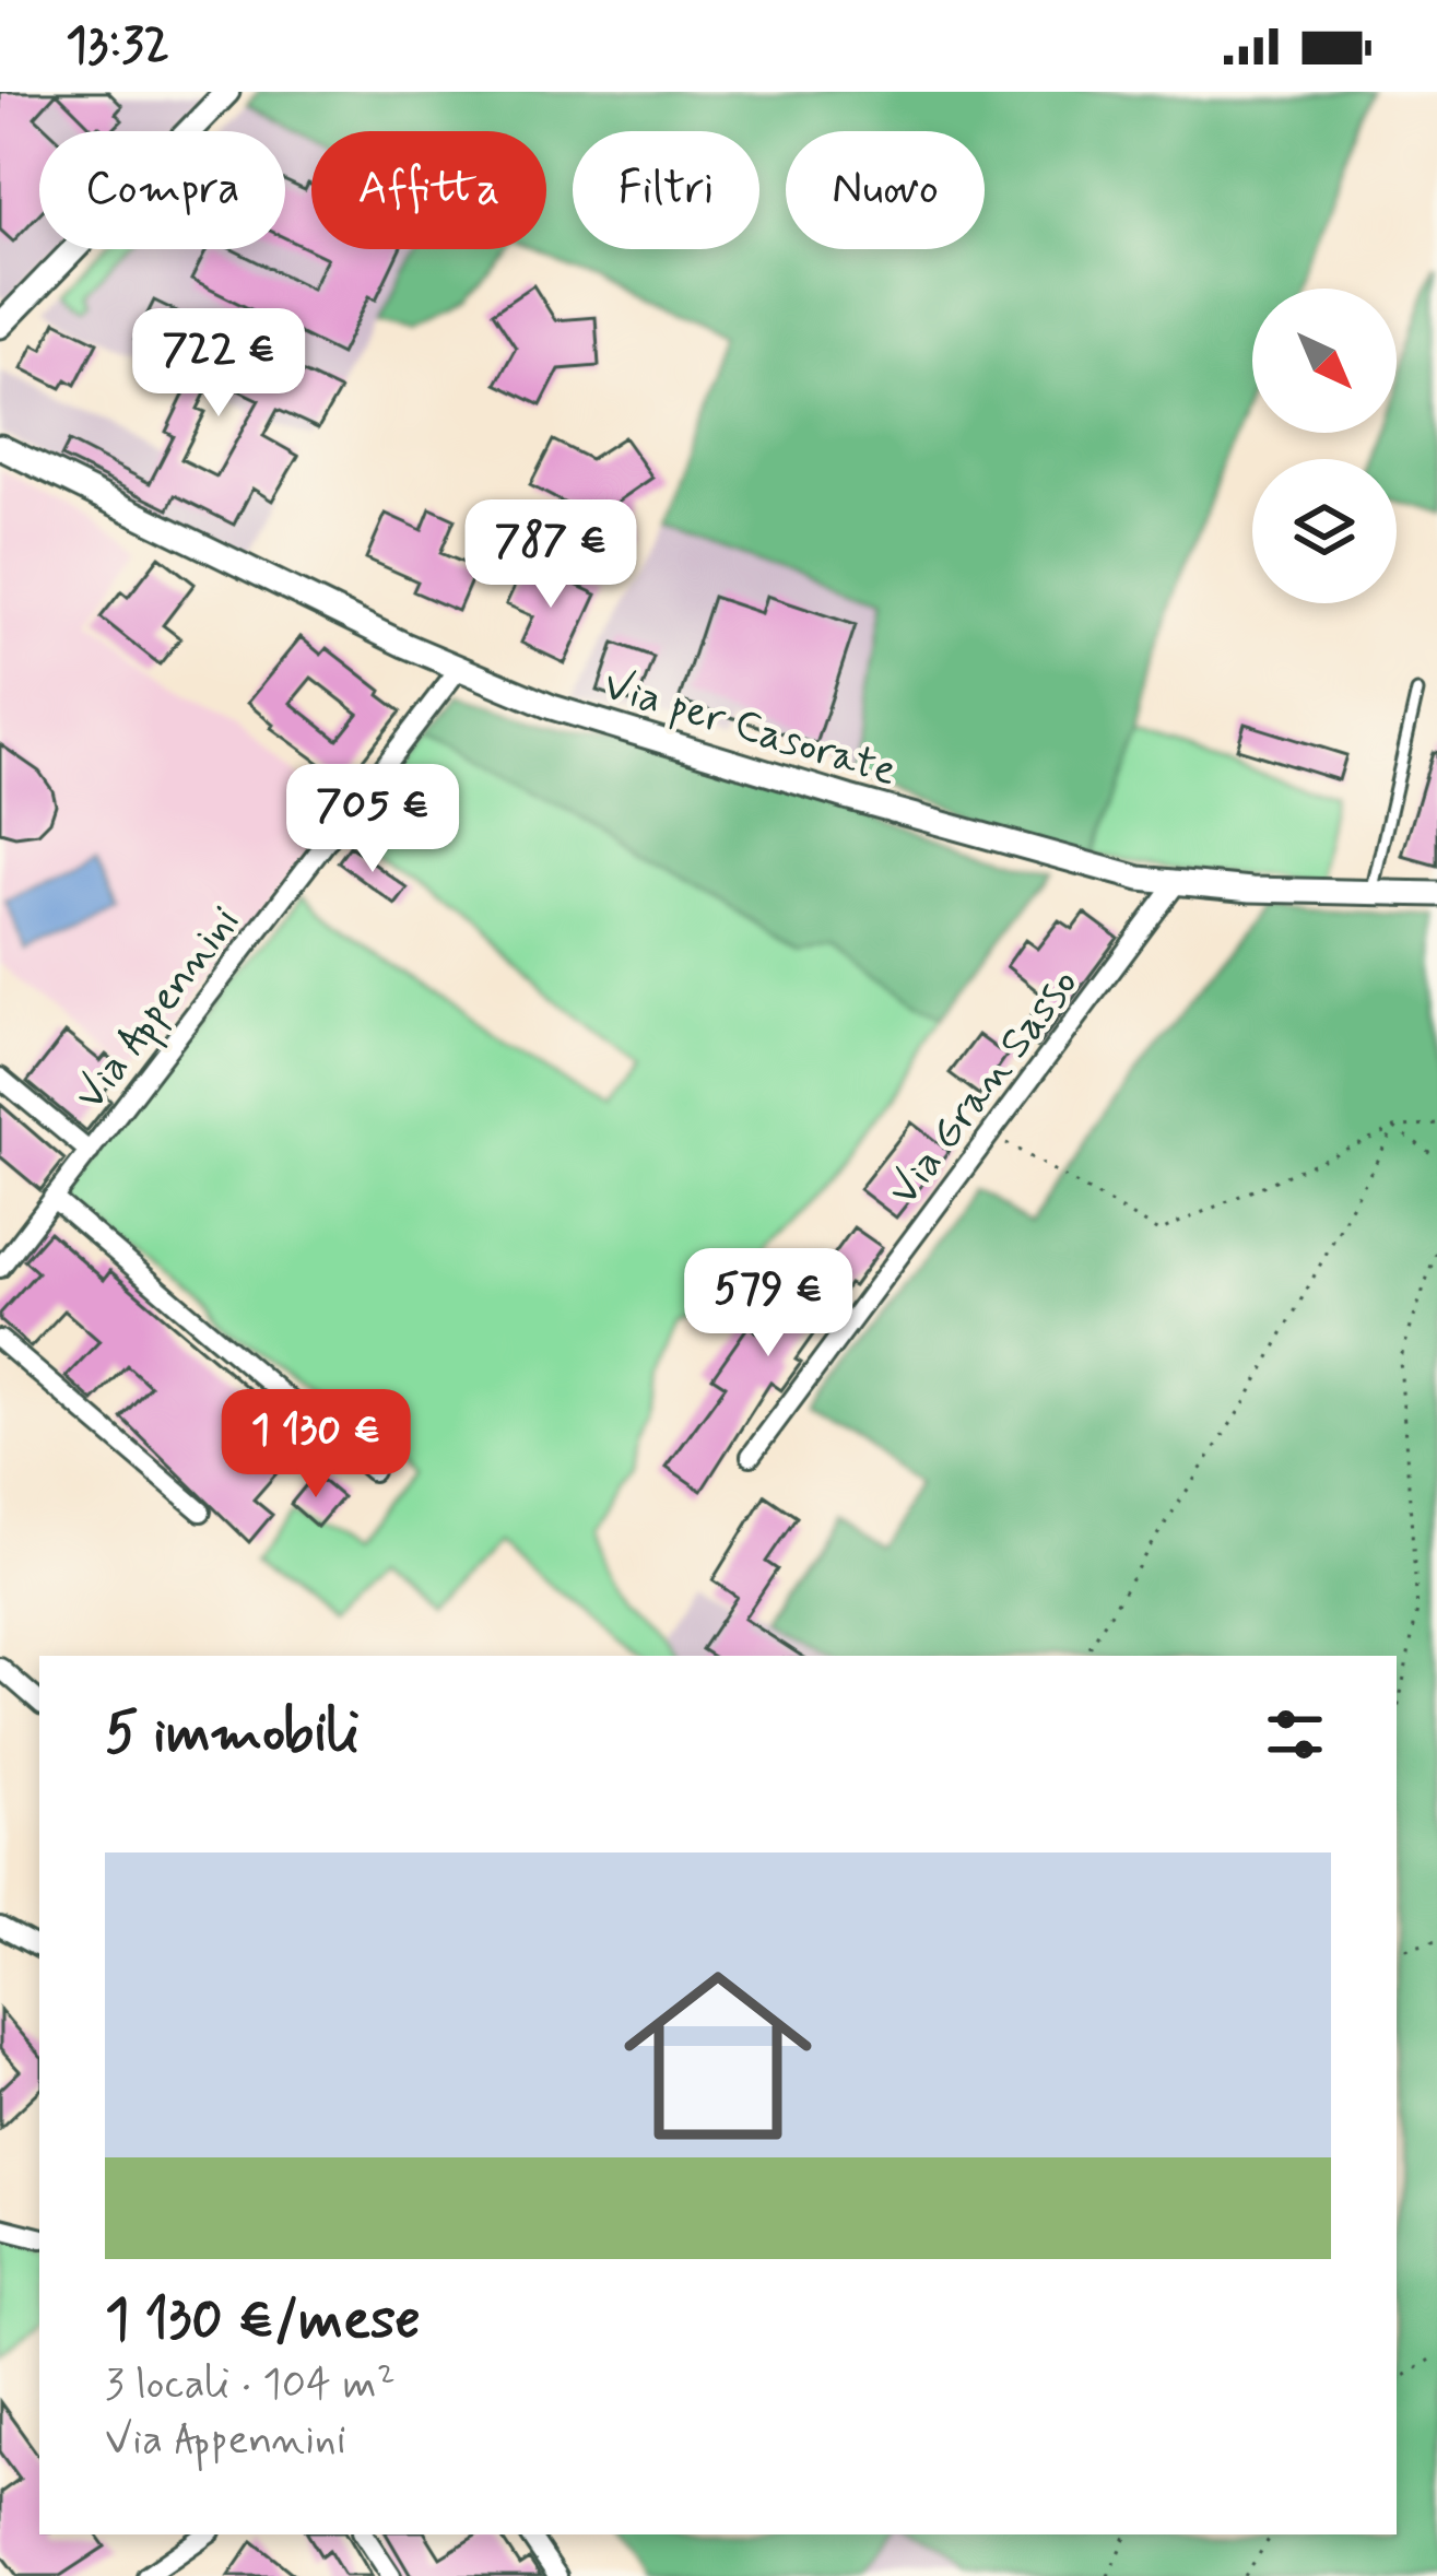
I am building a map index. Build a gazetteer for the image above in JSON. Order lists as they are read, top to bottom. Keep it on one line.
{"streets":{"street":["Via per Casorate","Via Appennini","Via Gran Sasso"]},"crossings":[["Via per Casorate","Via Appennini"],["Via per Casorate","Via Gran Sasso"]],"north":"bottom right","page":{"status":"13:32","chip":["Compra","Affitta","Filtri","Nuovo"],"price":["722 €","787 €","705 €","579 €","1 130 €"],"heading":"5 immobili","list":[{"name":"1 130 €/mese","note":"3 locali · 104 m² · Via Appennini"}]}}
